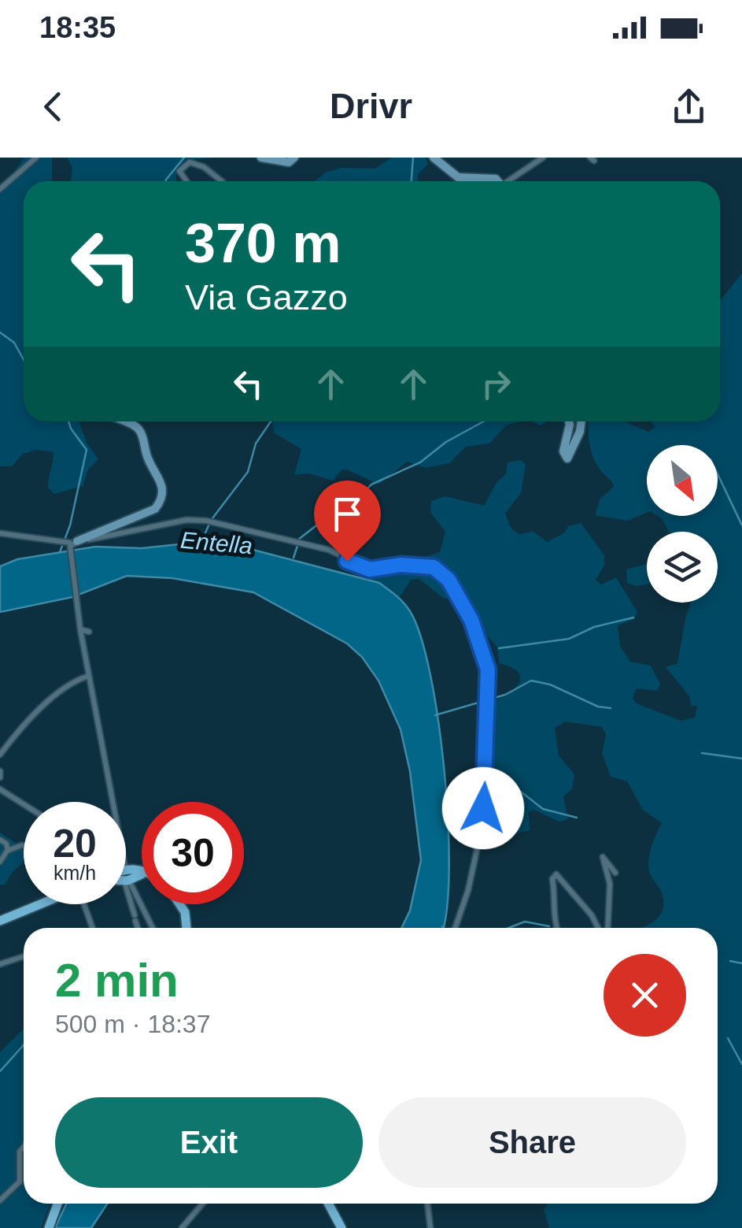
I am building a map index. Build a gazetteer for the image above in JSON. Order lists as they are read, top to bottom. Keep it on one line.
{"water":["Entella"],"north":"bottom right","page":{"status":"18:35","header":"Drivr","turn":["370 m","Via Gazzo"],"speed":"20 km/h","limit":"30","heading":["2 min","500 m · 18:37"],"buttons":["Exit","Share"]}}
